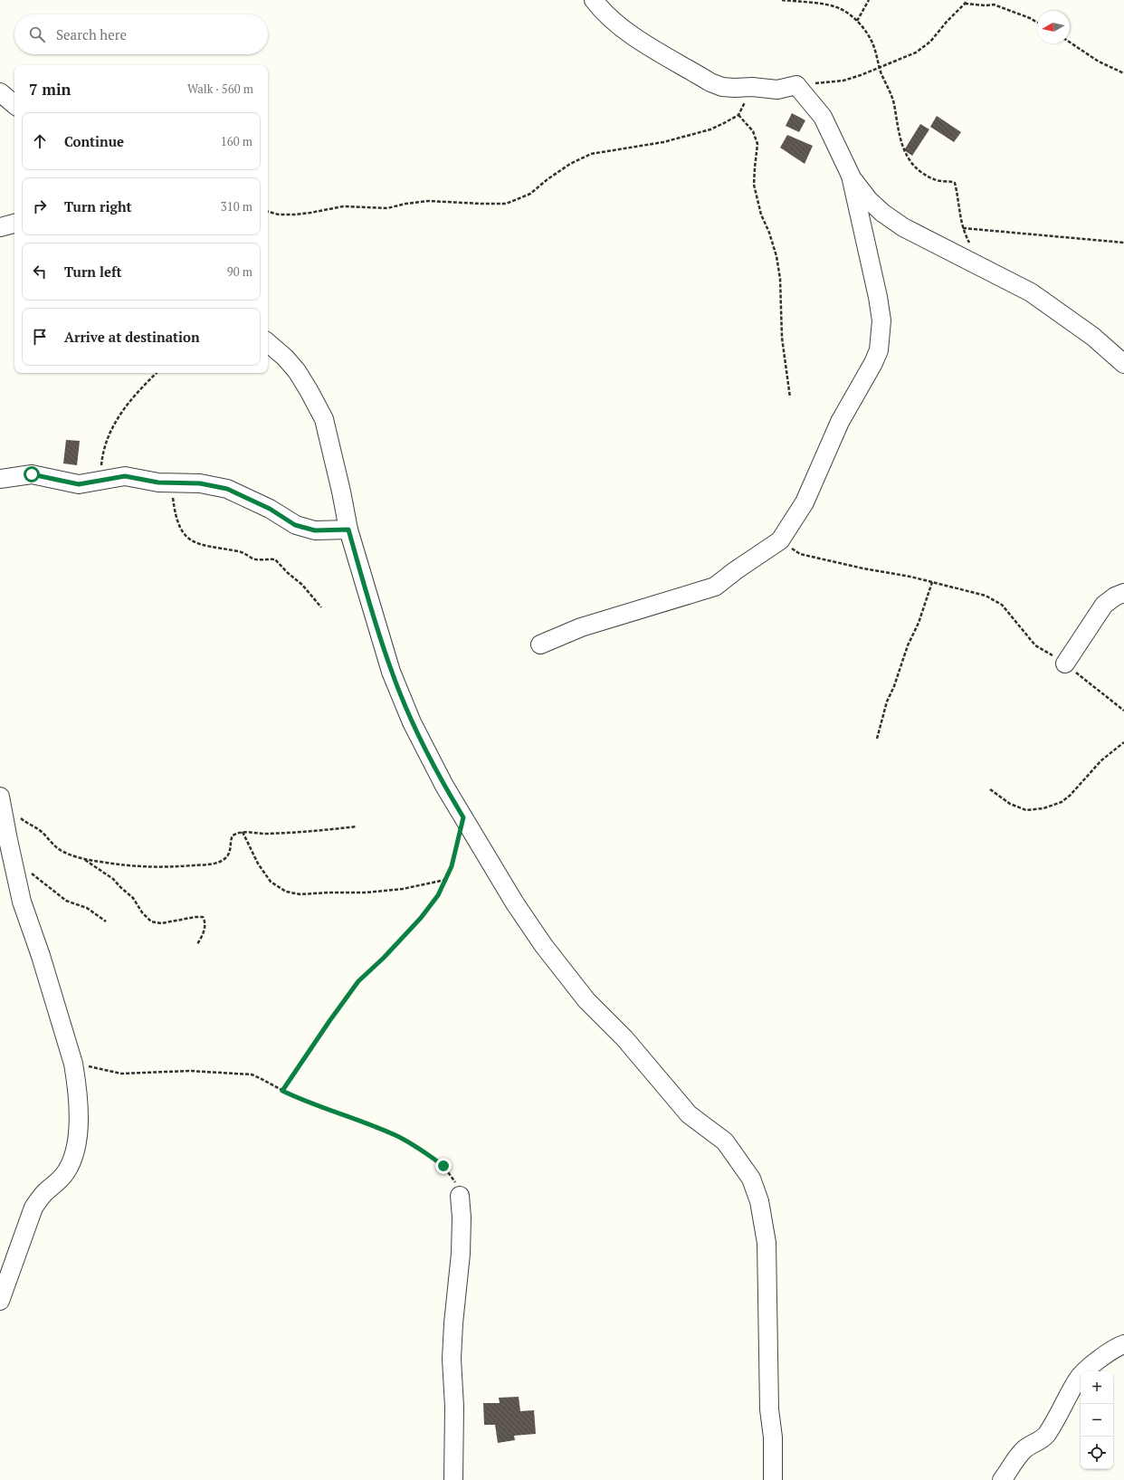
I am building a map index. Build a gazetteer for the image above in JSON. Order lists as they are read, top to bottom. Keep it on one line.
{"north":"left","page":{"search":"Search here","heading":["7 min","Walk · 560 m"],"list":[["Continue","160 m"],["Turn right","310 m"],["Turn left","90 m"],"Arrive at destination"],"map_buttons":["+","−"]}}
